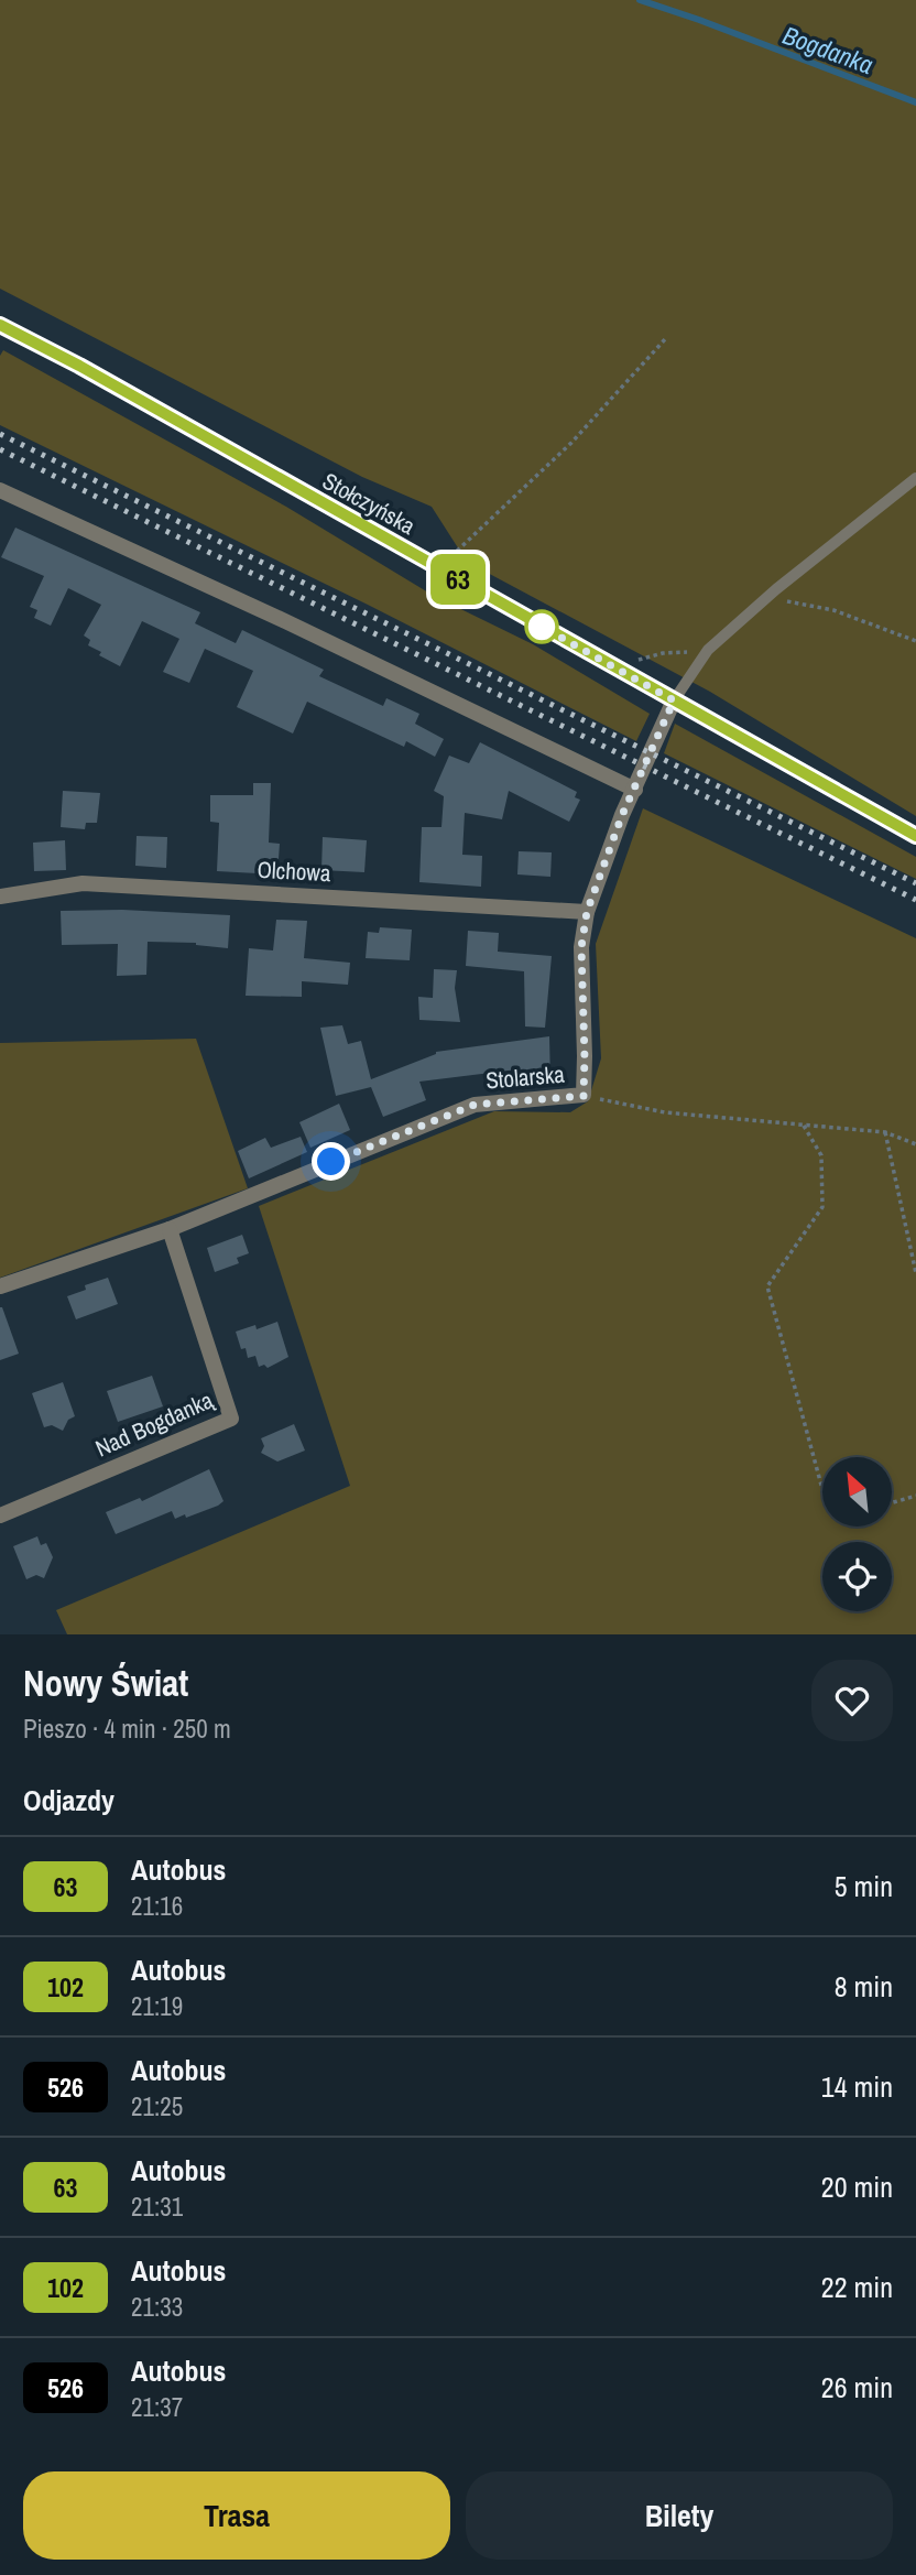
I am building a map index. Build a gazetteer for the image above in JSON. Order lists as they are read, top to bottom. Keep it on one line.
{"streets":{"street":["Stołczyńska","Olchowa","Stolarska","Nad Bogdanką"]},"crossings":[["Stołczyńska","Stolarska"],["Olchowa","Stolarska"],["Stolarska","Nad Bogdanką"]],"water":["Bogdanka"],"lines":["bus line 63"],"north":"top left","page":{"on_map":"63","heading":[["Nowy Świat","Pieszo · 4 min · 250 m"],"Odjazdy"],"list":[{"mark":"63","name":"Autobus","note":"21:16","value":"5 min"},{"mark":"102","name":"Autobus","note":"21:19","value":"8 min"},{"mark":"526","name":"Autobus","note":"21:25","value":"14 min"},{"mark":"63","name":"Autobus","note":"21:31","value":"20 min"},{"mark":"102","name":"Autobus","note":"21:33","value":"22 min"},{"mark":"526","name":"Autobus","note":"21:37","value":"26 min"}],"buttons":["Trasa","Bilety"]}}
